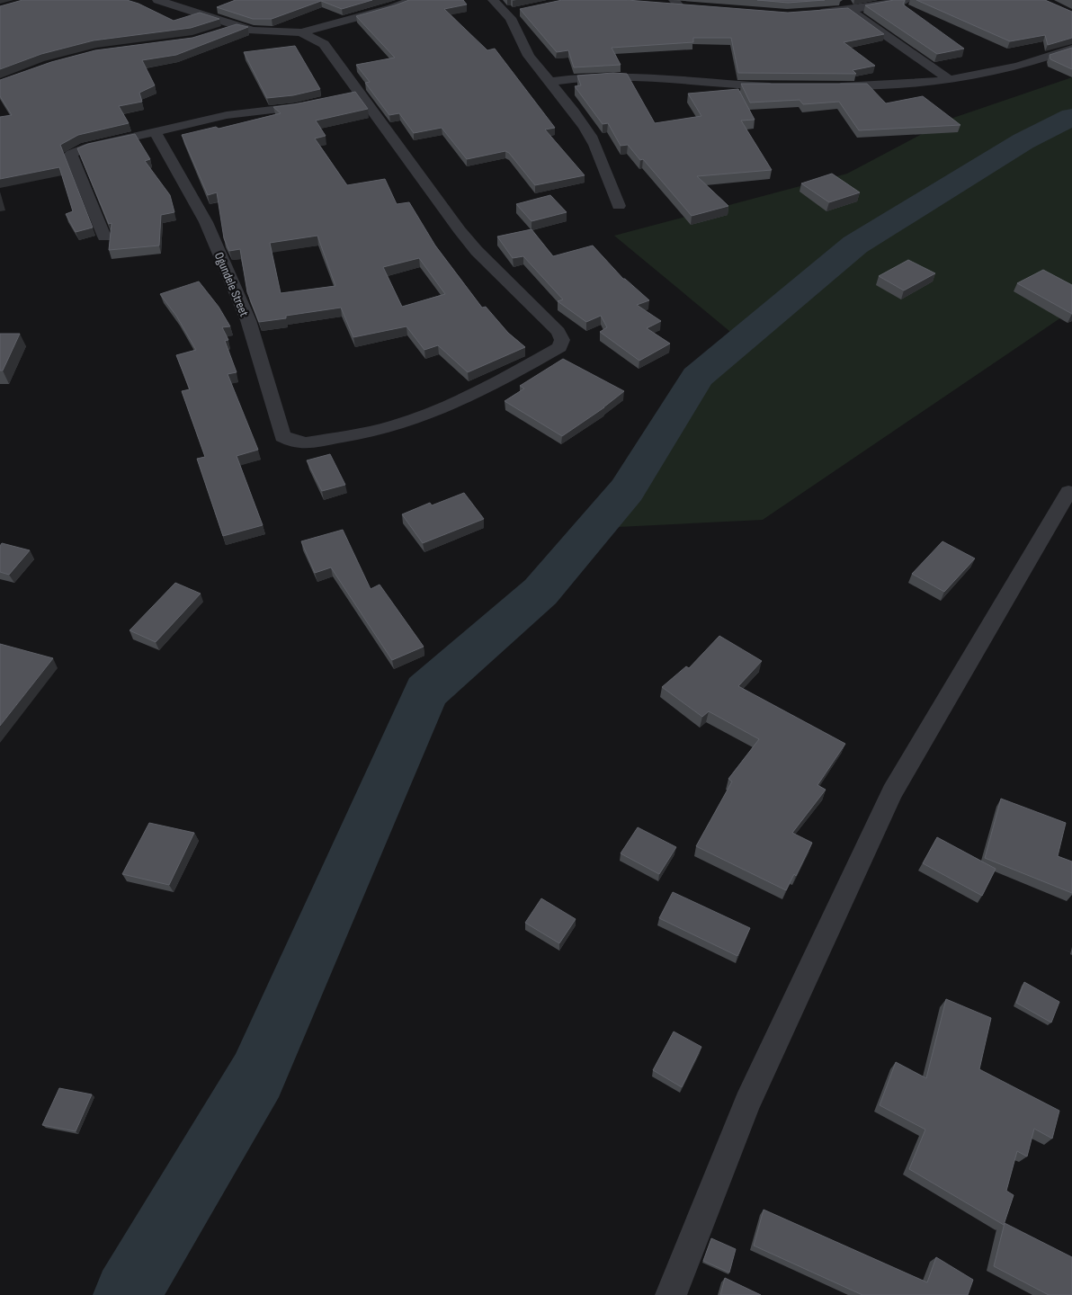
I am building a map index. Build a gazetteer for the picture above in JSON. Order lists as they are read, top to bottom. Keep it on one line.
{"streets":{"street":["Ogundele Street"]}}
